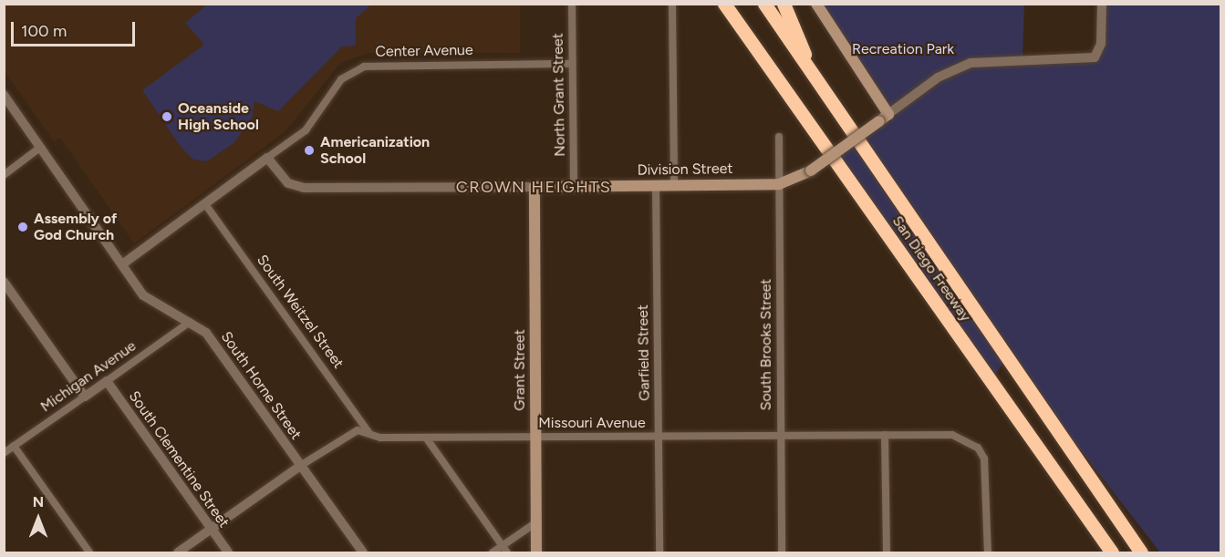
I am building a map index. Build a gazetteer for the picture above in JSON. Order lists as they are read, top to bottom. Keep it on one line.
{"streets":{"highway":["San Diego Freeway"],"main road":["Division Street","Grant Street"],"street":["Center Avenue","North Grant Street","South Weitzel Street","South Brooks Street","Garfield Street","Michigan Avenue","South Horne Street","Missouri Avenue","South Clementine Street"]},"crossings":[["Center Avenue","North Grant Street"],["Center Avenue","Division Street"],["Center Avenue","South Weitzel Street"],["Center Avenue","South Horne Street"],["North Grant Street","Division Street"],["Division Street","South Brooks Street"],["Division Street","Garfield Street"],["Division Street","Grant Street"],["South Weitzel Street","Missouri Avenue"],["South Brooks Street","Missouri Avenue"],["Garfield Street","Missouri Avenue"],["Grant Street","Missouri Avenue"],["Michigan Avenue","South Horne Street"],["Michigan Avenue","South Clementine Street"],["South Horne Street","Missouri Avenue"],["Missouri Avenue","South Clementine Street"]],"districts":["CROWN HEIGHTS"],"parks":["Recreation Park"],"places":["Oceanside High School","Americanization School","Assembly of God Church"],"scale_bar":"100 m","north":"top"}
